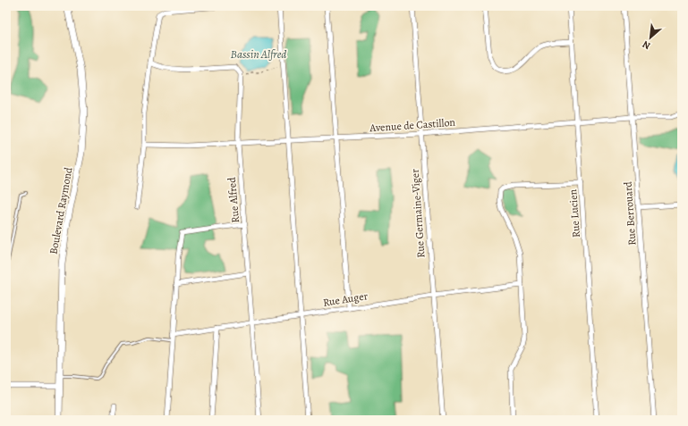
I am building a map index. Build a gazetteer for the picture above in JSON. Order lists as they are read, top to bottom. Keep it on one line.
{"streets":{"street":["Avenue de Castillon","Rue Alfred","Boulevard Raymond","Rue Germaine-Viger","Rue Lucien","Rue Berrouard","Rue Auger"]},"crossings":[["Avenue de Castillon","Rue Alfred"],["Avenue de Castillon","Rue Germaine-Viger"],["Avenue de Castillon","Rue Lucien"],["Avenue de Castillon","Rue Berrouard"],["Rue Alfred","Rue Auger"],["Rue Germaine-Viger","Rue Auger"]],"water":["Bassin Alfred"],"north":"bottom left"}
